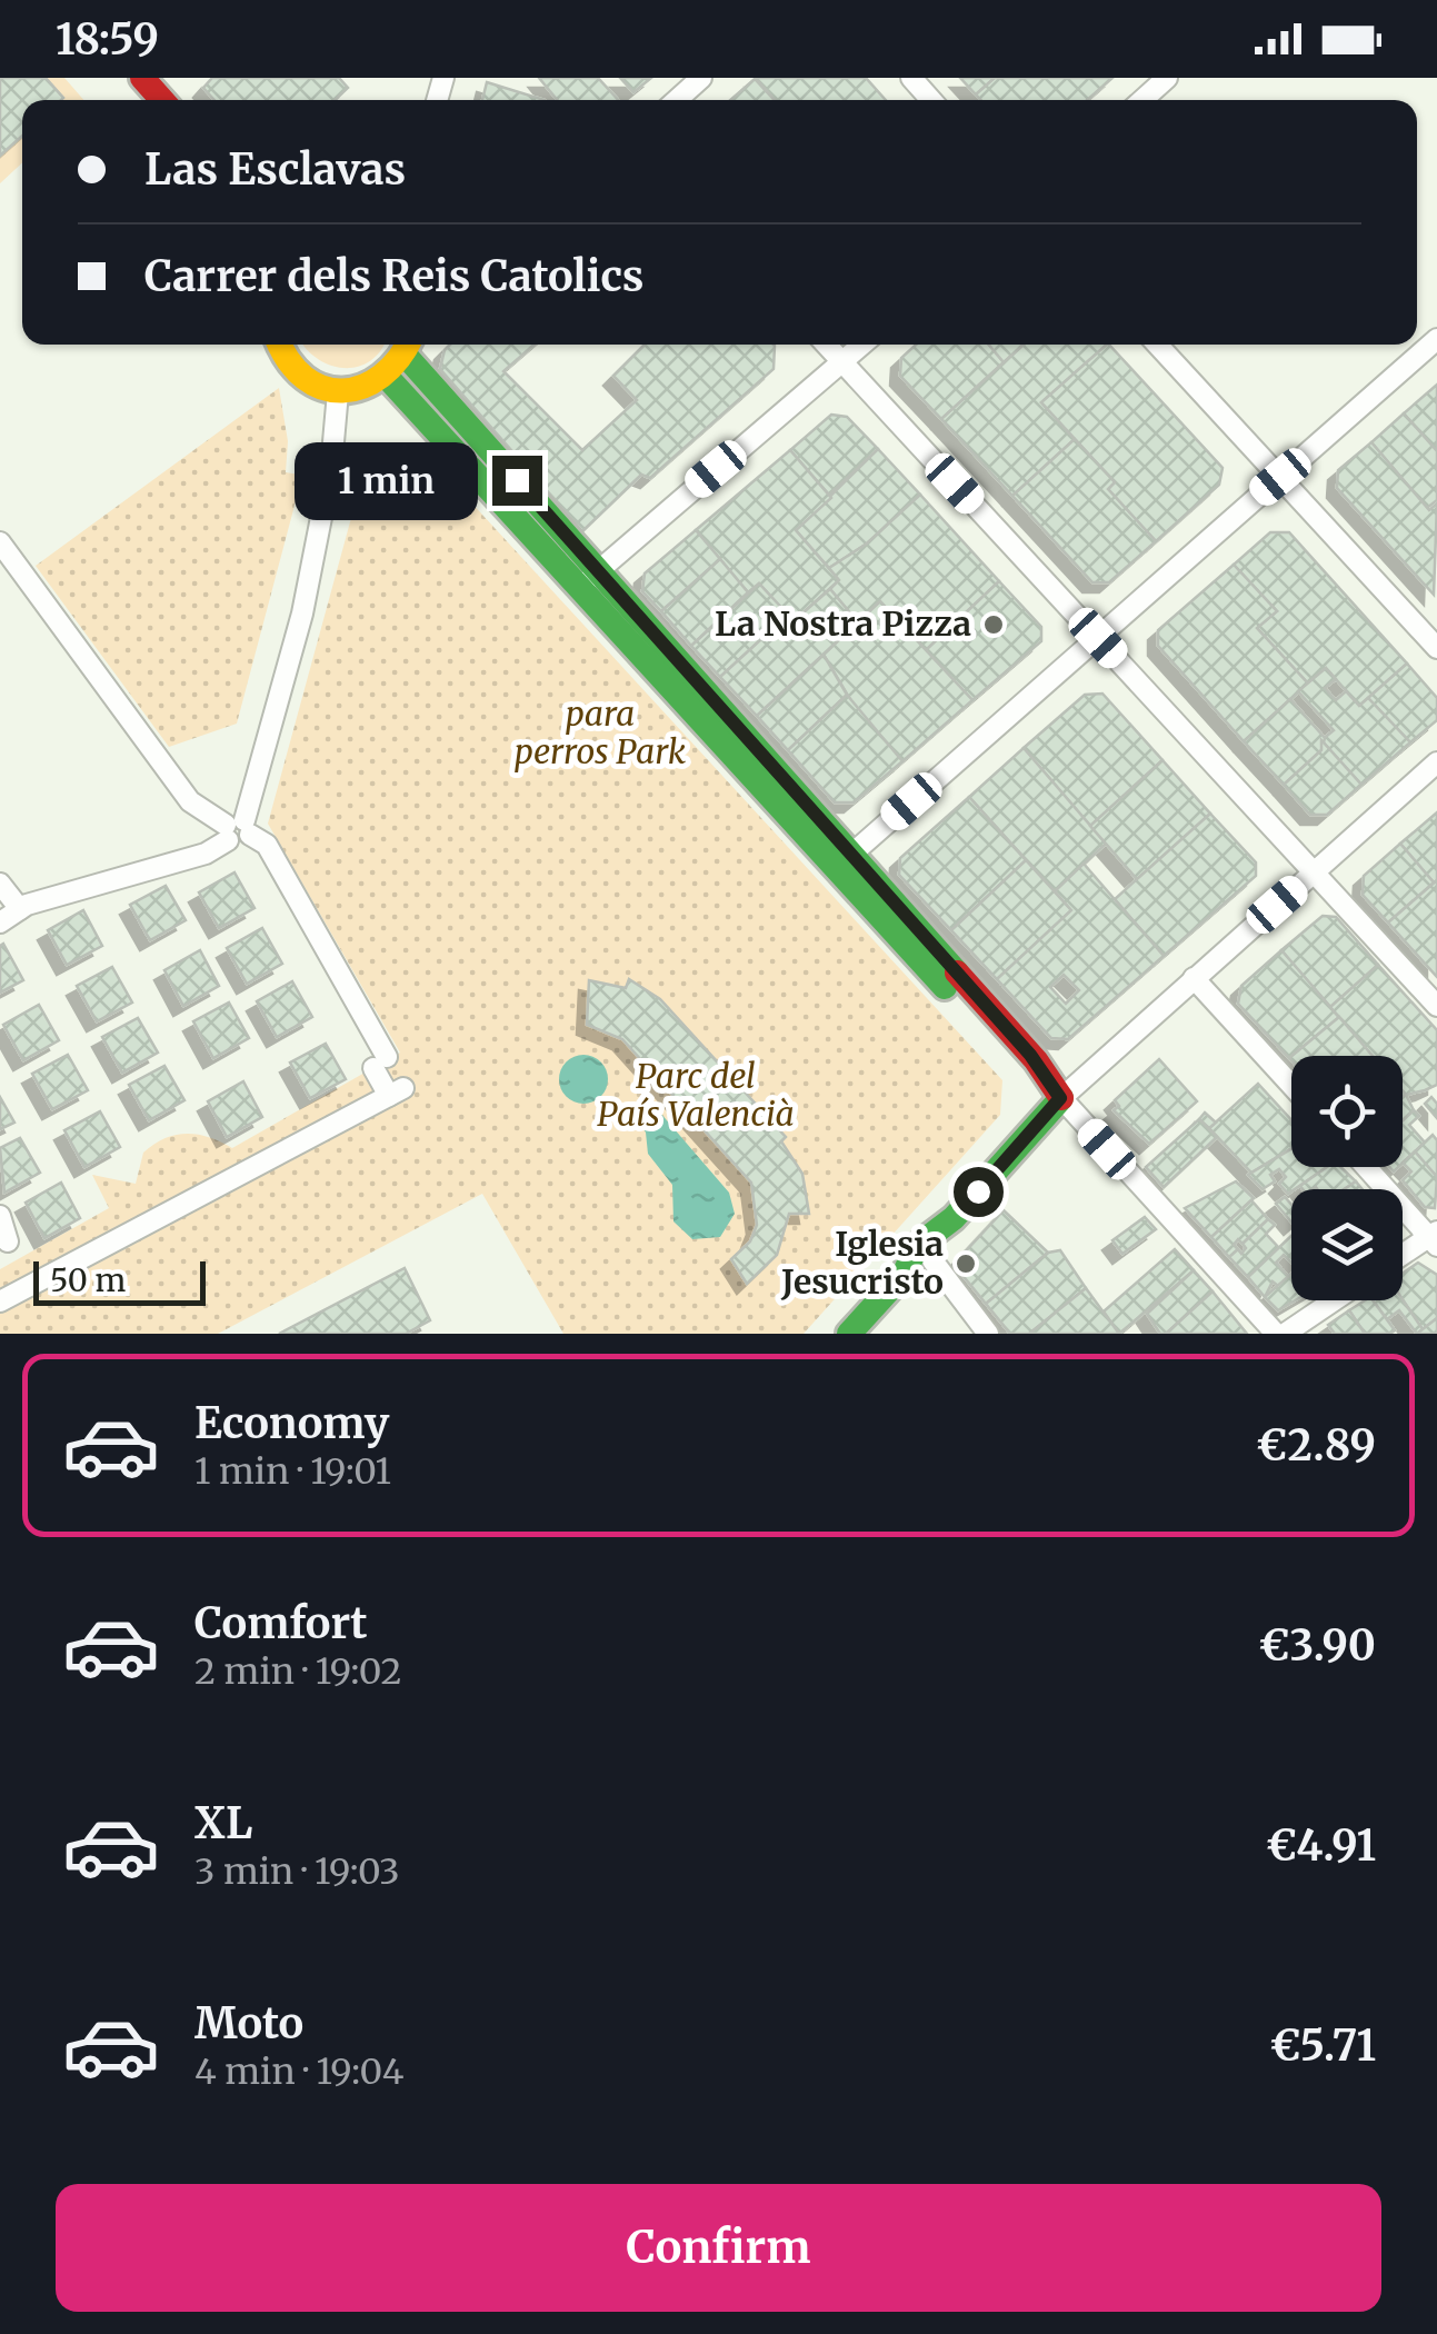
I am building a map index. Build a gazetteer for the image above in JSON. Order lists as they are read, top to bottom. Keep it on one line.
{"parks":["para perros Park","Parc del País Valencià"],"places":["La Nostra Pizza","Iglesia Jesucristo"],"scale_bar":"50 m","page":{"status":"18:59","banner":["Las Esclavas","Carrer dels Reis Catolics"],"bubble":"1 min","scale":"50 m","list":[{"name":"Economy","note":"1 min · 19:01","value":"€2.89"},{"name":"Comfort","note":"2 min · 19:02","value":"€3.90"},{"name":"XL","note":"3 min · 19:03","value":"€4.91"},{"name":"Moto","note":"4 min · 19:04","value":"€5.71"}],"buttons":"Confirm"}}
